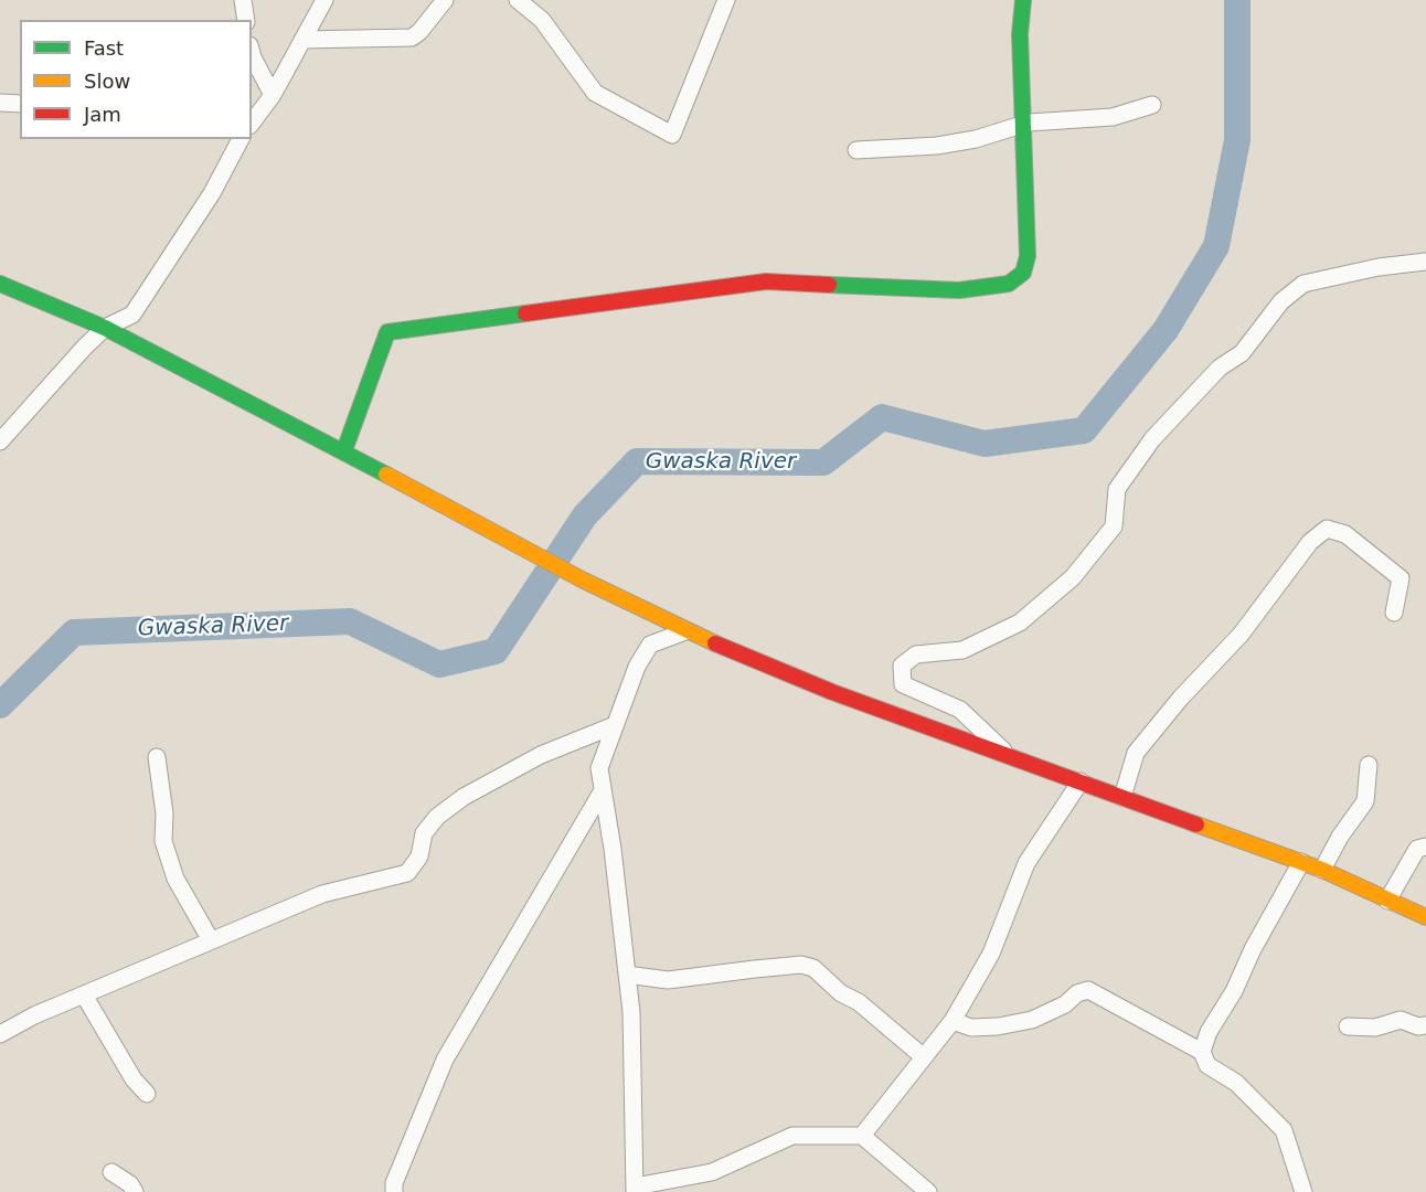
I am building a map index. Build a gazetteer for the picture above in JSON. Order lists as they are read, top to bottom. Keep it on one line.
{"water":["Gwaska River"],"legend":["Fast","Slow","Jam"]}
